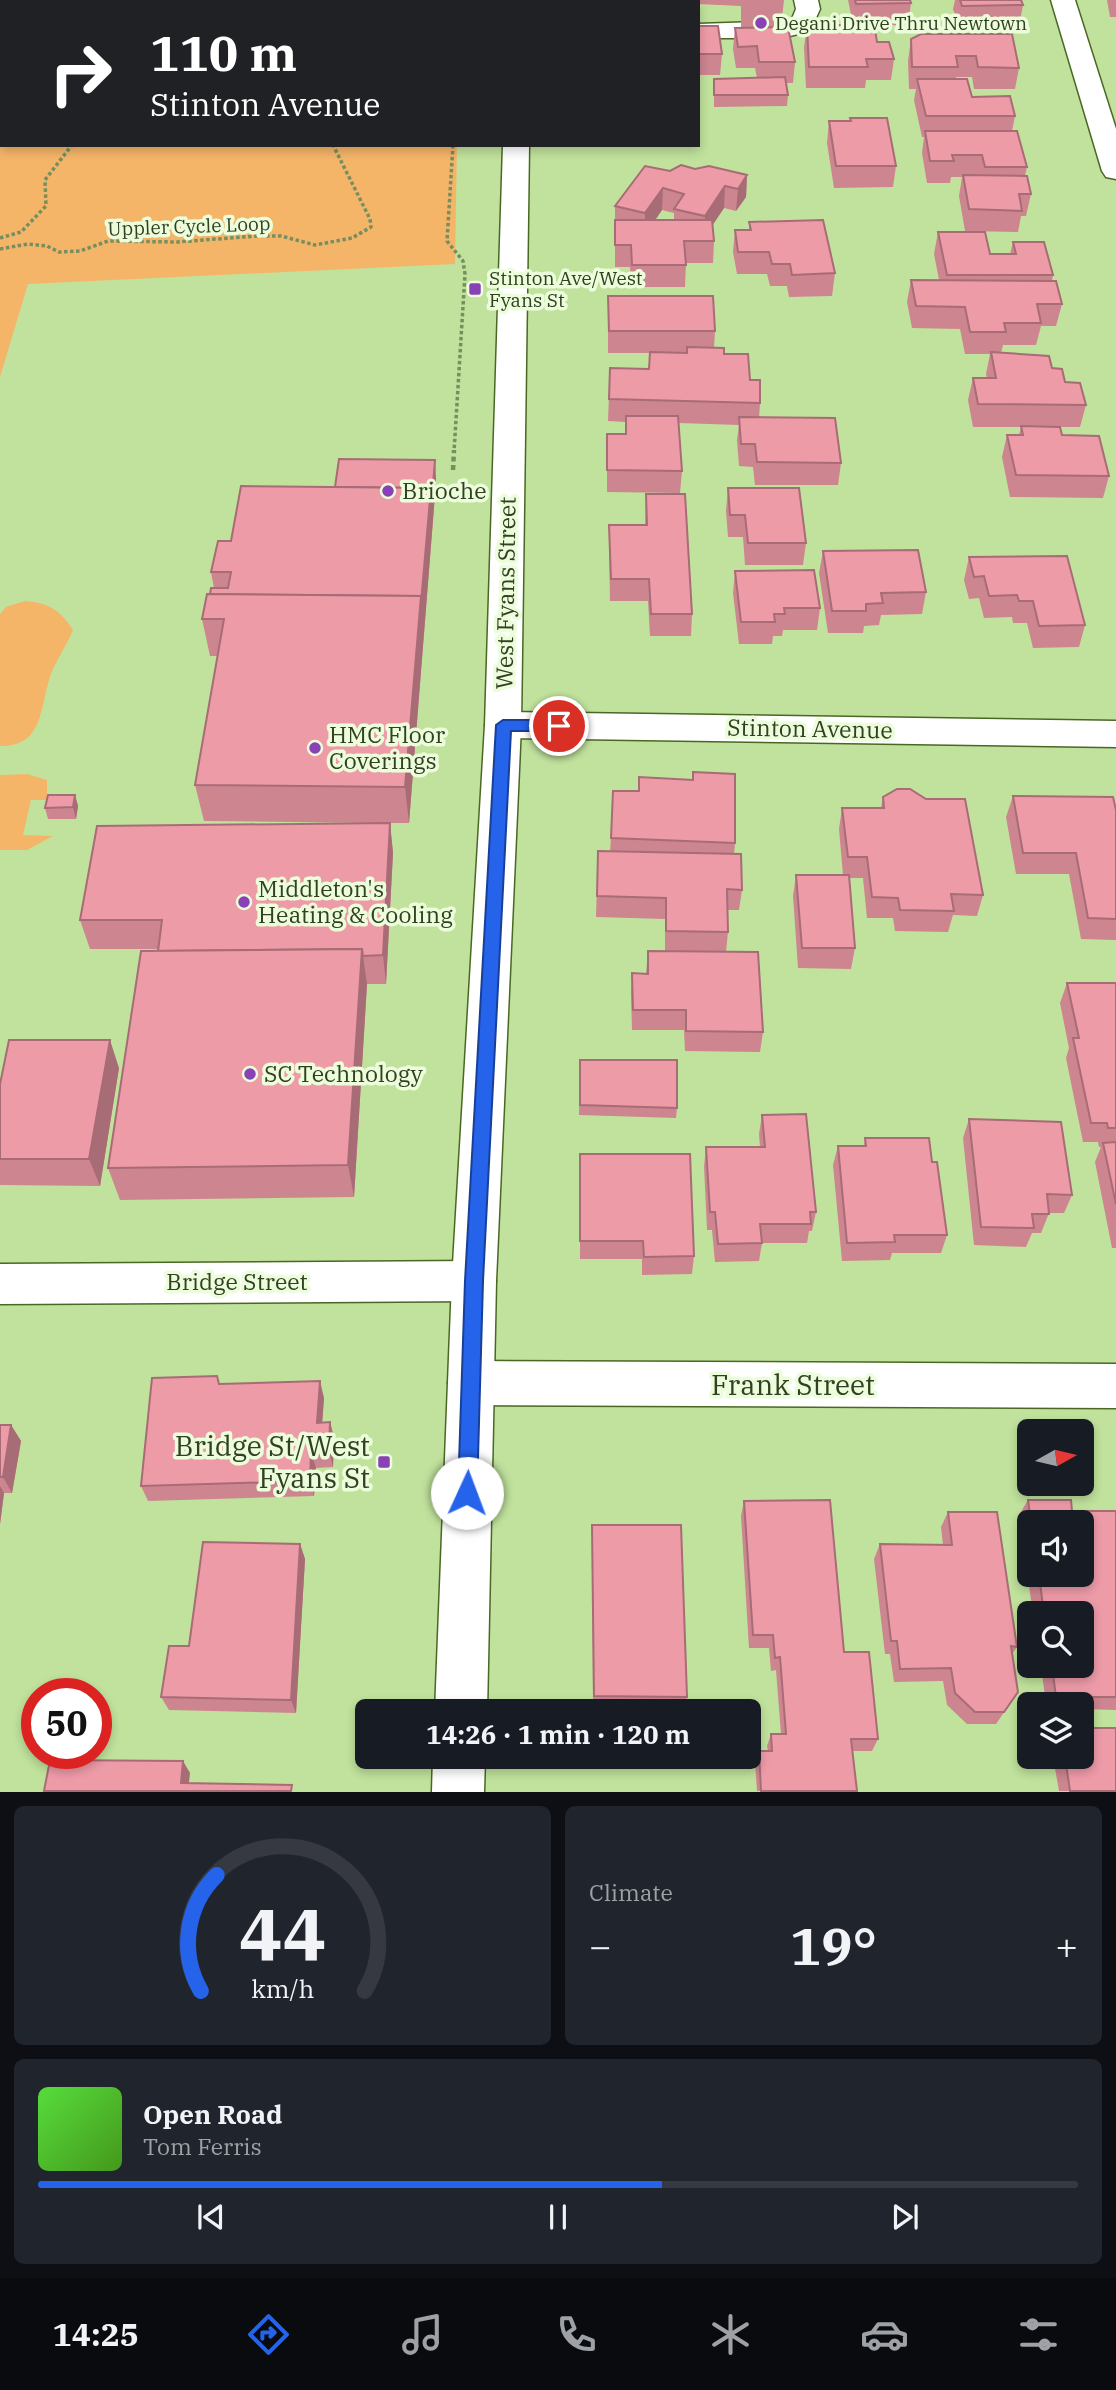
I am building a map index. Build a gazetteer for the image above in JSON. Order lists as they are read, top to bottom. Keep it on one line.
{"streets":{"main road":["West Fyans Street","Stinton Avenue","Bridge Street","Frank Street"],"path":["Uppler Cycle Loop"]},"crossings":[["West Fyans Street","Stinton Avenue"],["West Fyans Street","Bridge Street"],["West Fyans Street","Frank Street"]],"places":{"other":["Degani Drive Thru Newtown","Brioche","HMC Floor Coverings","Middleton's Heating & Cooling","SC Technology"],"transit":["Stinton Ave/West Fyans St","Bridge St/West Fyans St"]},"north":"right","page":{"turn":["110 m","Stinton Avenue"],"limit":"50","trip":"14:26 · 1 min · 120 m","tile":"Climate","heat":["−","19°","+"],"song":["Open Road","Tom Ferris"],"tabs":"14:25","gauge":["44","km/h"]}}
